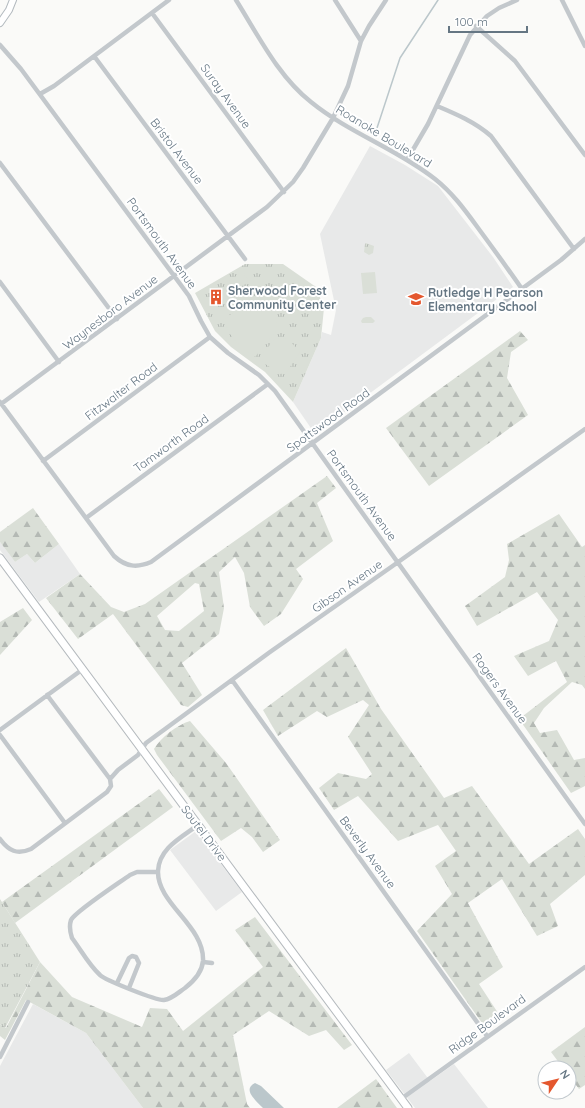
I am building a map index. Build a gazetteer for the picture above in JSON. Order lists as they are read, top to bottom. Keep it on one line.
{"streets":{"main road":["Soutel Drive"],"street":["Suray Avenue","Roanoke Boulevard","Bristol Avenue","Portsmouth Avenue","Waynesboro Avenue","Fitzwalter Road","Spottswood Road","Tamworth Road","Gibson Avenue","Rogers Avenue","Beverly Avenue","Ridge Boulevard"]},"crossings":[["Suray Avenue","Waynesboro Avenue"],["Roanoke Boulevard","Waynesboro Avenue"],["Roanoke Boulevard","Spottswood Road"],["Bristol Avenue","Waynesboro Avenue"],["Portsmouth Avenue","Waynesboro Avenue"],["Portsmouth Avenue","Fitzwalter Road"],["Portsmouth Avenue","Spottswood Road"],["Portsmouth Avenue","Tamworth Road"],["Portsmouth Avenue","Gibson Avenue"],["Portsmouth Avenue","Rogers Avenue"],["Waynesboro Avenue","Spottswood Road"],["Fitzwalter Road","Spottswood Road"],["Spottswood Road","Tamworth Road"],["Gibson Avenue","Rogers Avenue"],["Gibson Avenue","Soutel Drive"],["Gibson Avenue","Beverly Avenue"],["Soutel Drive","Ridge Boulevard"],["Beverly Avenue","Ridge Boulevard"]],"places":{"building":["Sherwood Forest Community Center"],"school or university":["Rutledge H Pearson Elementary School"]},"scale_bar":"100 m","north":"top right"}
